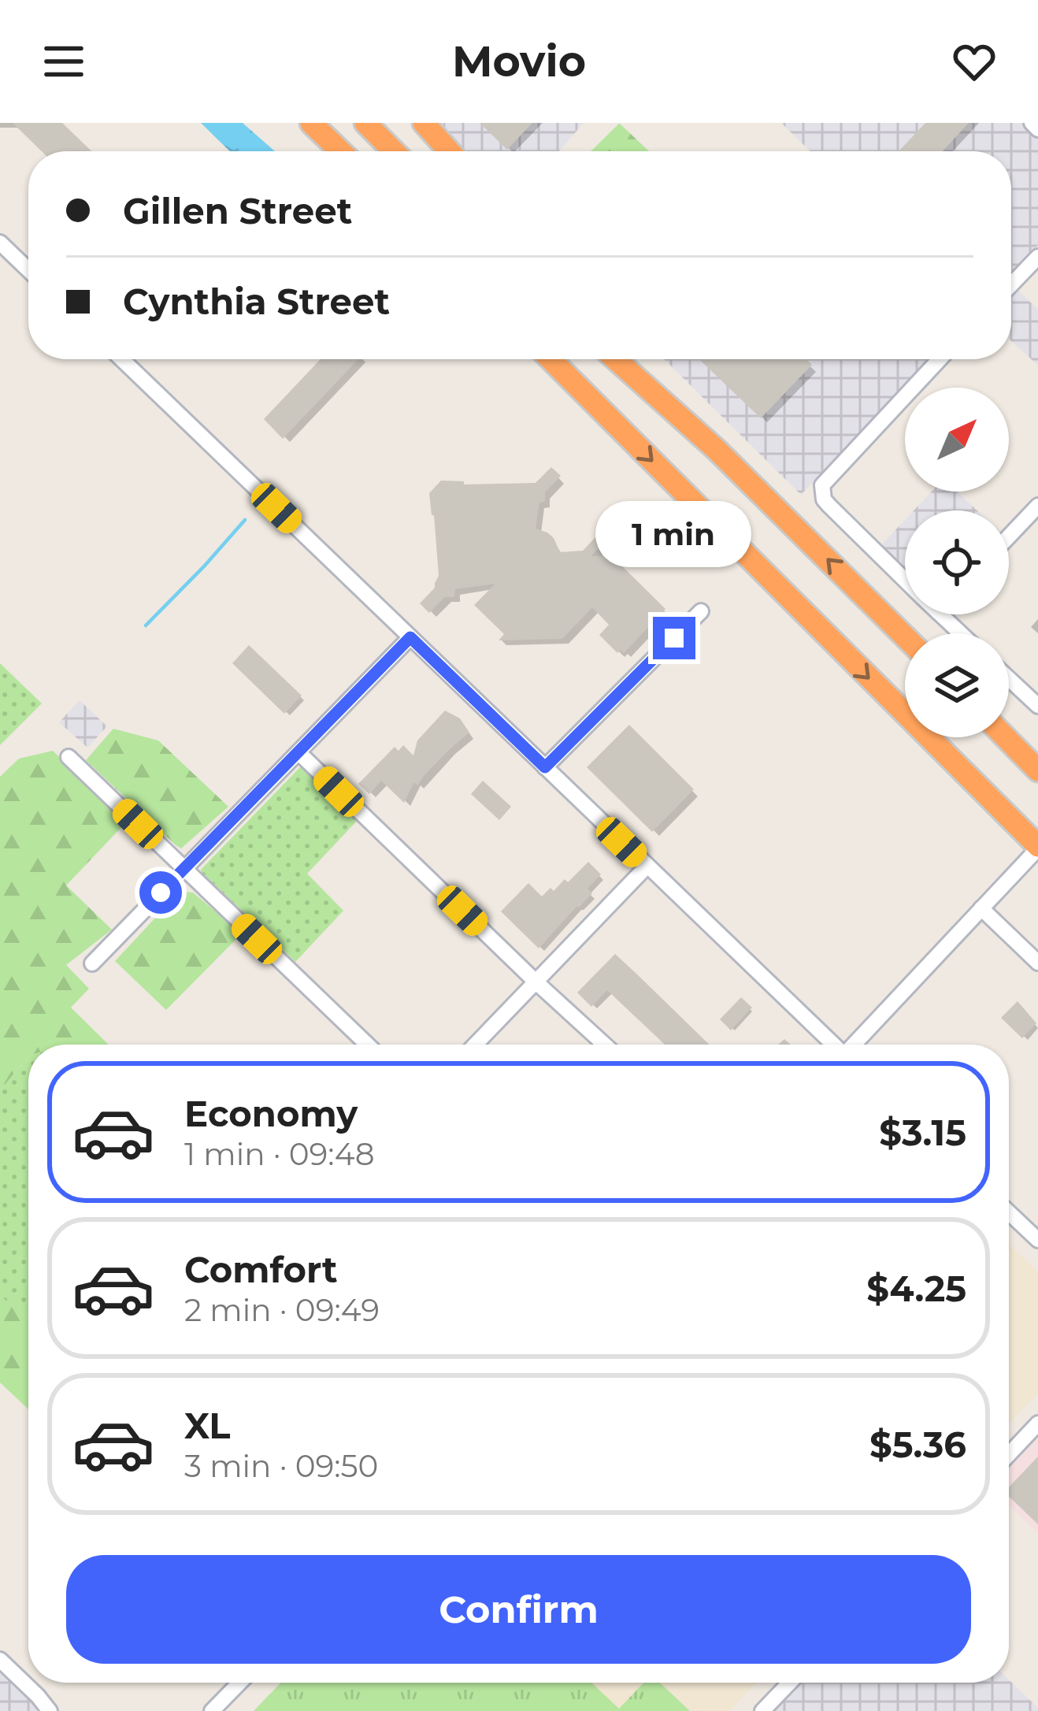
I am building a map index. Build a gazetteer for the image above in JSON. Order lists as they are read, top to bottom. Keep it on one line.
{"north":"top right","page":{"header":"Movio","banner":["Gillen Street","Cynthia Street"],"bubble":"1 min","list":[{"name":"Economy","note":"1 min · 09:48","value":"$3.15"},{"name":"Comfort","note":"2 min · 09:49","value":"$4.25"},{"name":"XL","note":"3 min · 09:50","value":"$5.36"}],"buttons":"Confirm"}}
